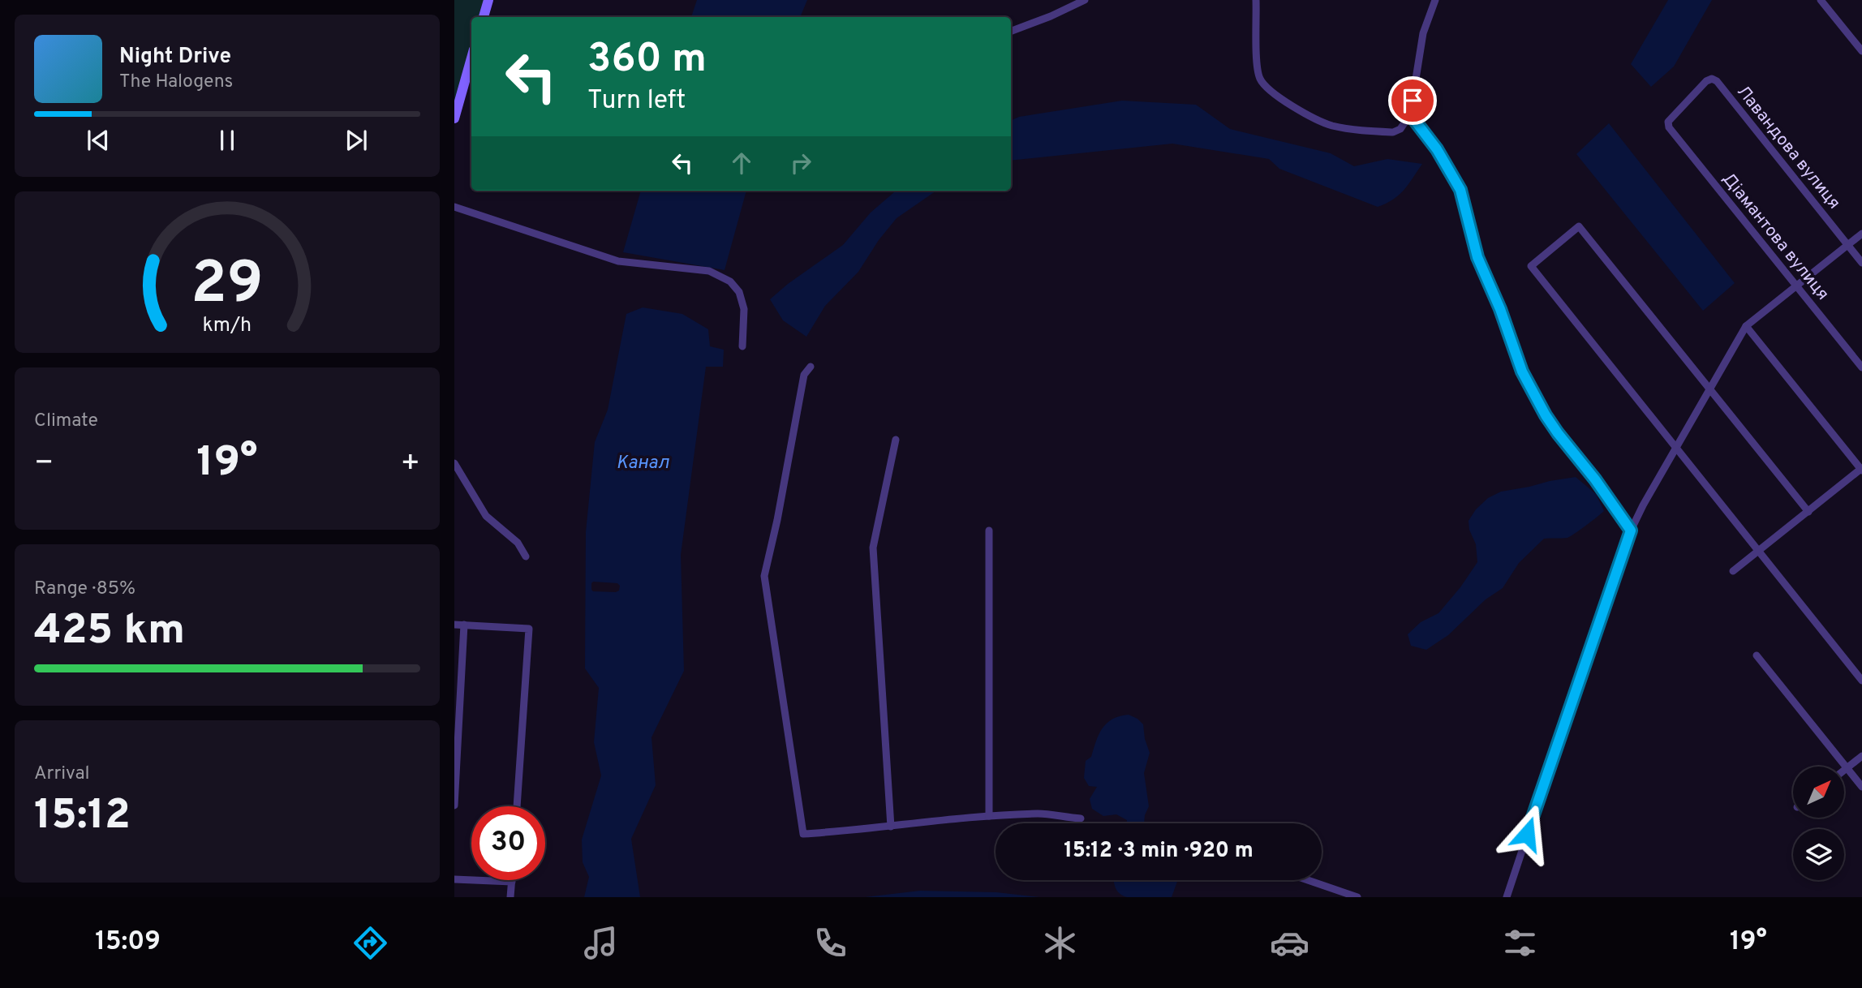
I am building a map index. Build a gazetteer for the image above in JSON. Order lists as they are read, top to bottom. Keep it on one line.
{"streets":{"street":["Лавандова вулиця","Діамантова вулиця"]},"crossings":[["Лавандова вулиця","Діамантова вулиця"]],"water":["Канал"],"north":"top right","page":{"turn":["360 m","Turn left"],"song":["Night Drive","The Halogens"],"tile":["Climate",["Range · 85%","425 km"],["Arrival","15:12"]],"heat":["−","19°","+"],"limit":"30","trip":"15:12 · 3 min · 920 m","tabs":["15:09","19°"],"gauge":["29","km/h"]}}
